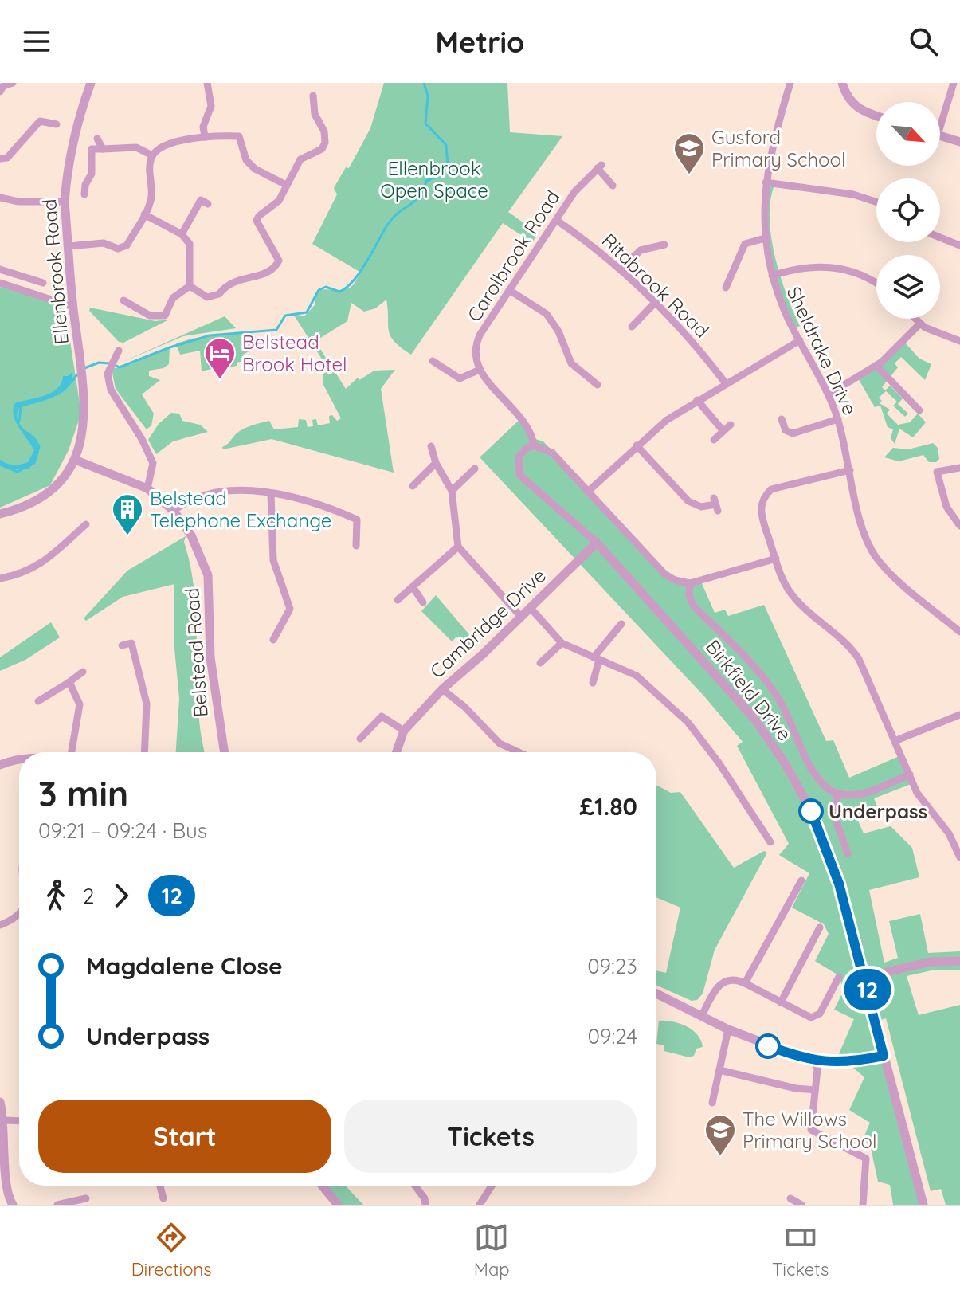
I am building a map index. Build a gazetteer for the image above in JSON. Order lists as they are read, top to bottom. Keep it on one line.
{"streets":{"street":["Carolbrook Road","Ellenbrook Road","Ritabrook Road","Sheldrake Drive","Cambridge Drive","Belstead Road","Birkfield Drive"]},"crossings":[["Carolbrook Road","Ritabrook Road"],["Ellenbrook Road","Belstead Road"],["Cambridge Drive","Birkfield Drive"]],"parks":["Ellenbrook Open Space"],"places":{"school or university":["Gusford Primary School","The Willows Primary School"],"hotel":["Belstead Brook Hotel"],"building":["Belstead Telephone Exchange"],"other":["Underpass"]},"lines":["bus line 12"],"north":"bottom right","page":{"header":"Metrio","on_map":"12","heading":["3 min","09:21 – 09:24 · Bus","£1.80"],"legs":["2","12"],"list":[{"name":"Magdalene Close","value":"09:23"},{"name":"Underpass","value":"09:24"}],"buttons":["Start","Tickets"],"tabs":["Directions","Map","Tickets"]}}
